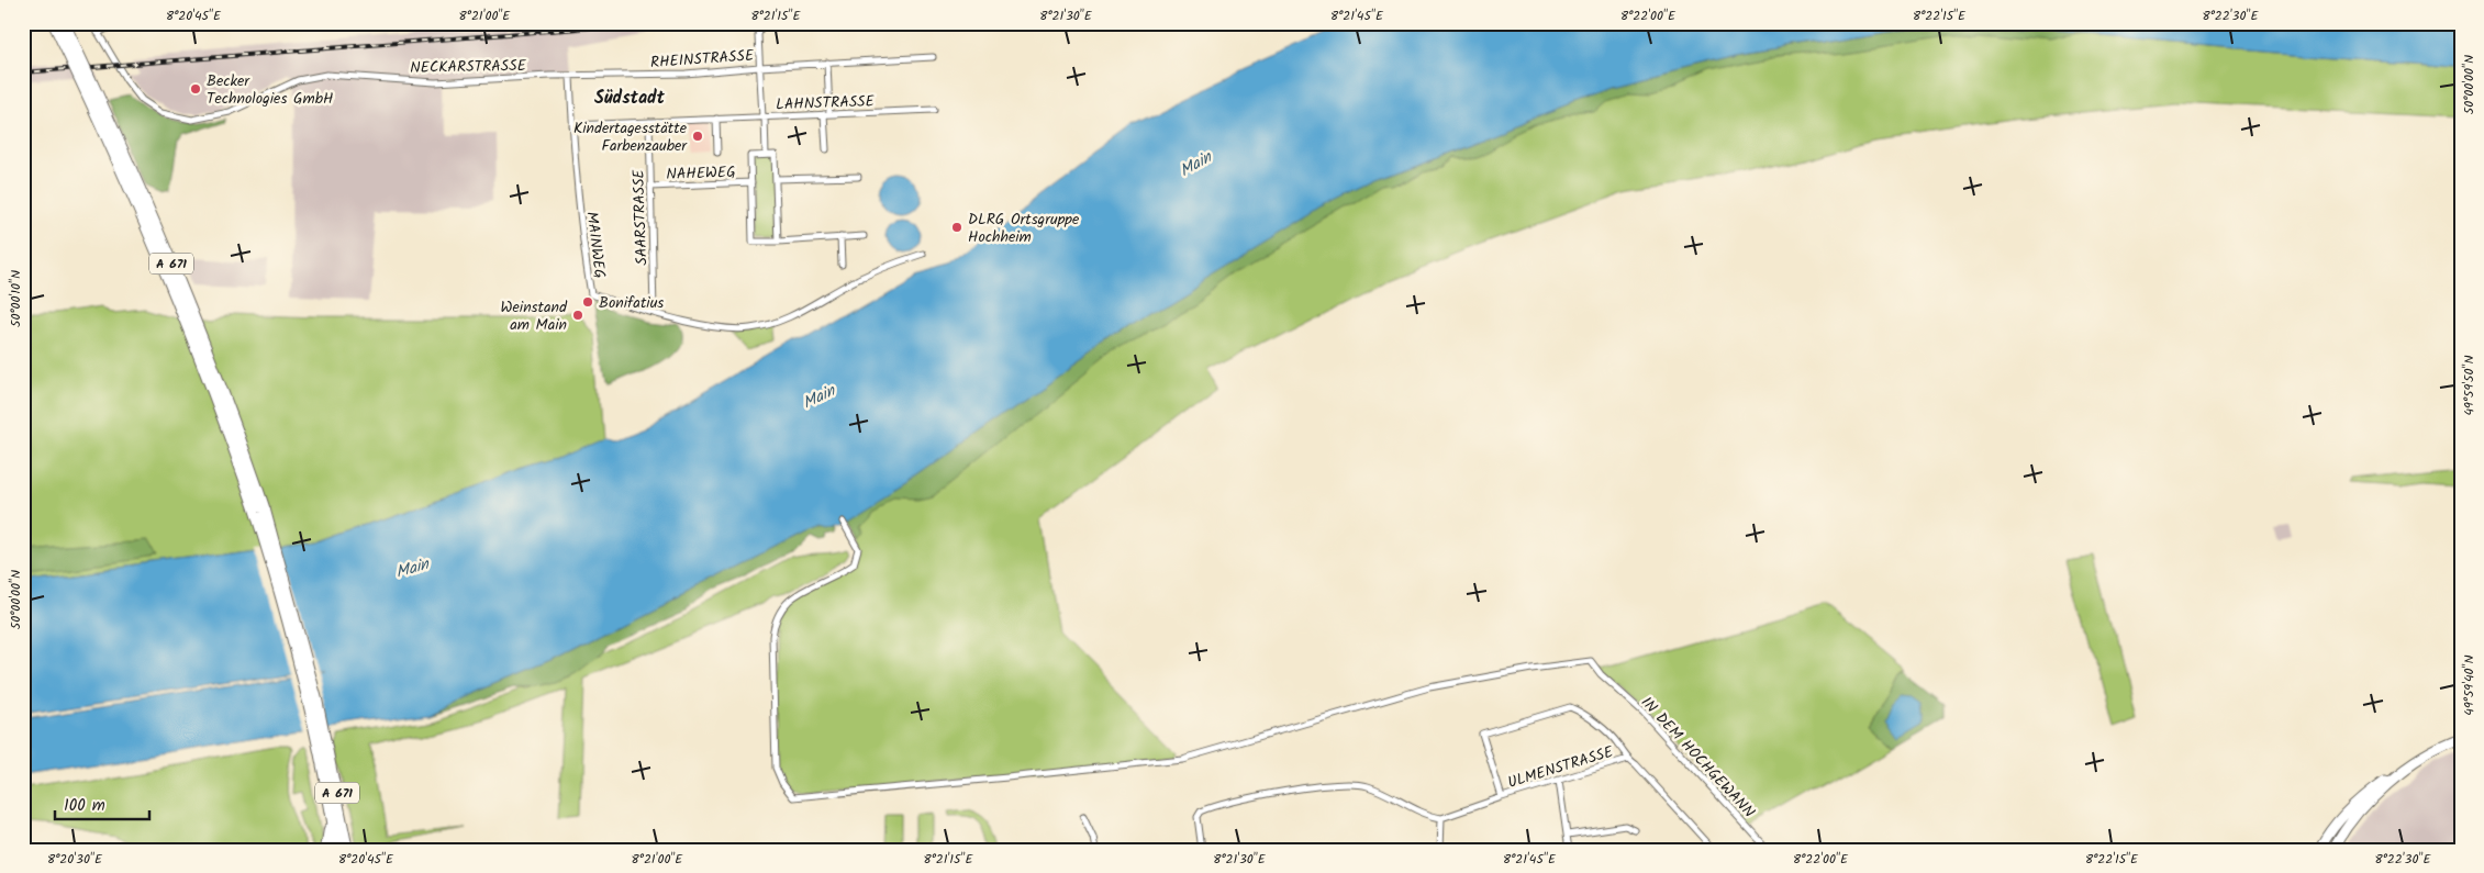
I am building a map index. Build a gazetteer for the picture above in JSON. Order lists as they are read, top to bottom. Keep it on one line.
{"streets":{"highway":["A 671"],"street":["RHEINSTRASSE","NECKARSTRASSE","LAHNSTRASSE","NAHEWEG","SAARSTRASSE","MAINWEG","IN DEM HOCHGEWANN","ULMENSTRASSE"]},"crossings":[["RHEINSTRASSE","NECKARSTRASSE"],["RHEINSTRASSE","MAINWEG"],["NECKARSTRASSE","MAINWEG"],["LAHNSTRASSE","SAARSTRASSE"],["LAHNSTRASSE","MAINWEG"],["NAHEWEG","SAARSTRASSE"],["SAARSTRASSE","MAINWEG"]],"districts":["Südstadt"],"water":["Main"],"places":["Becker Technologies GmbH","Kindertagesstätte Farbenzauber","DLRG Ortsgruppe Hochheim","Bonifatius","Weinstand am Main"],"scale_bar":"100 m","coordinates":["8°20'45\"E","8°21'00\"E","8°21'15\"E","8°21'30\"E","8°21'45\"E","8°22'00\"E","8°22'15\"E","8°22'30\"E","50°00'00\"N","50°00'10\"N","49°59'50\"N","49°59'40\"N","8°20'30\"E"]}
